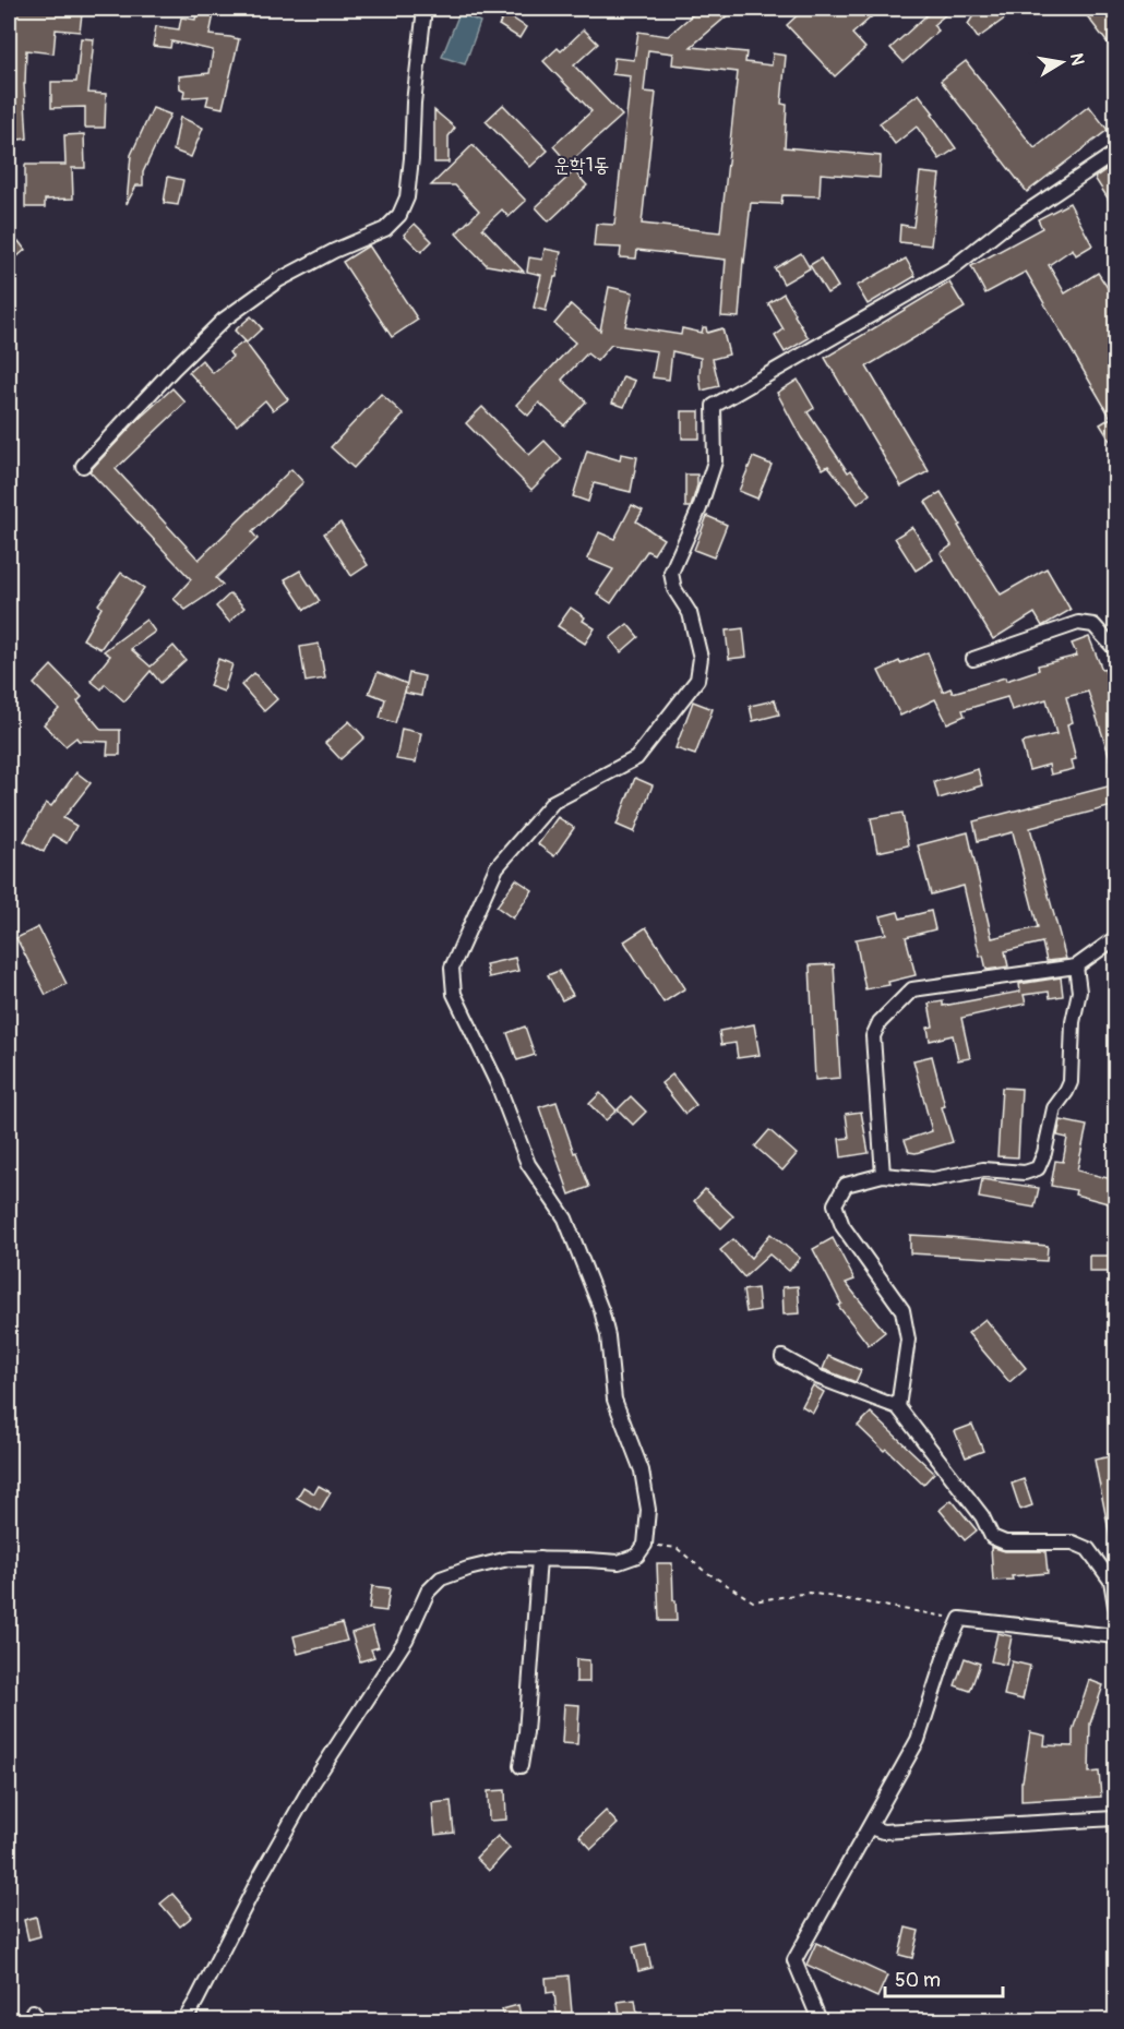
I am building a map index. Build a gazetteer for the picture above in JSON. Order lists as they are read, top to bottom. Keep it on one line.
{"districts":["운학1동"],"scale_bar":"50 m","north":"right"}
